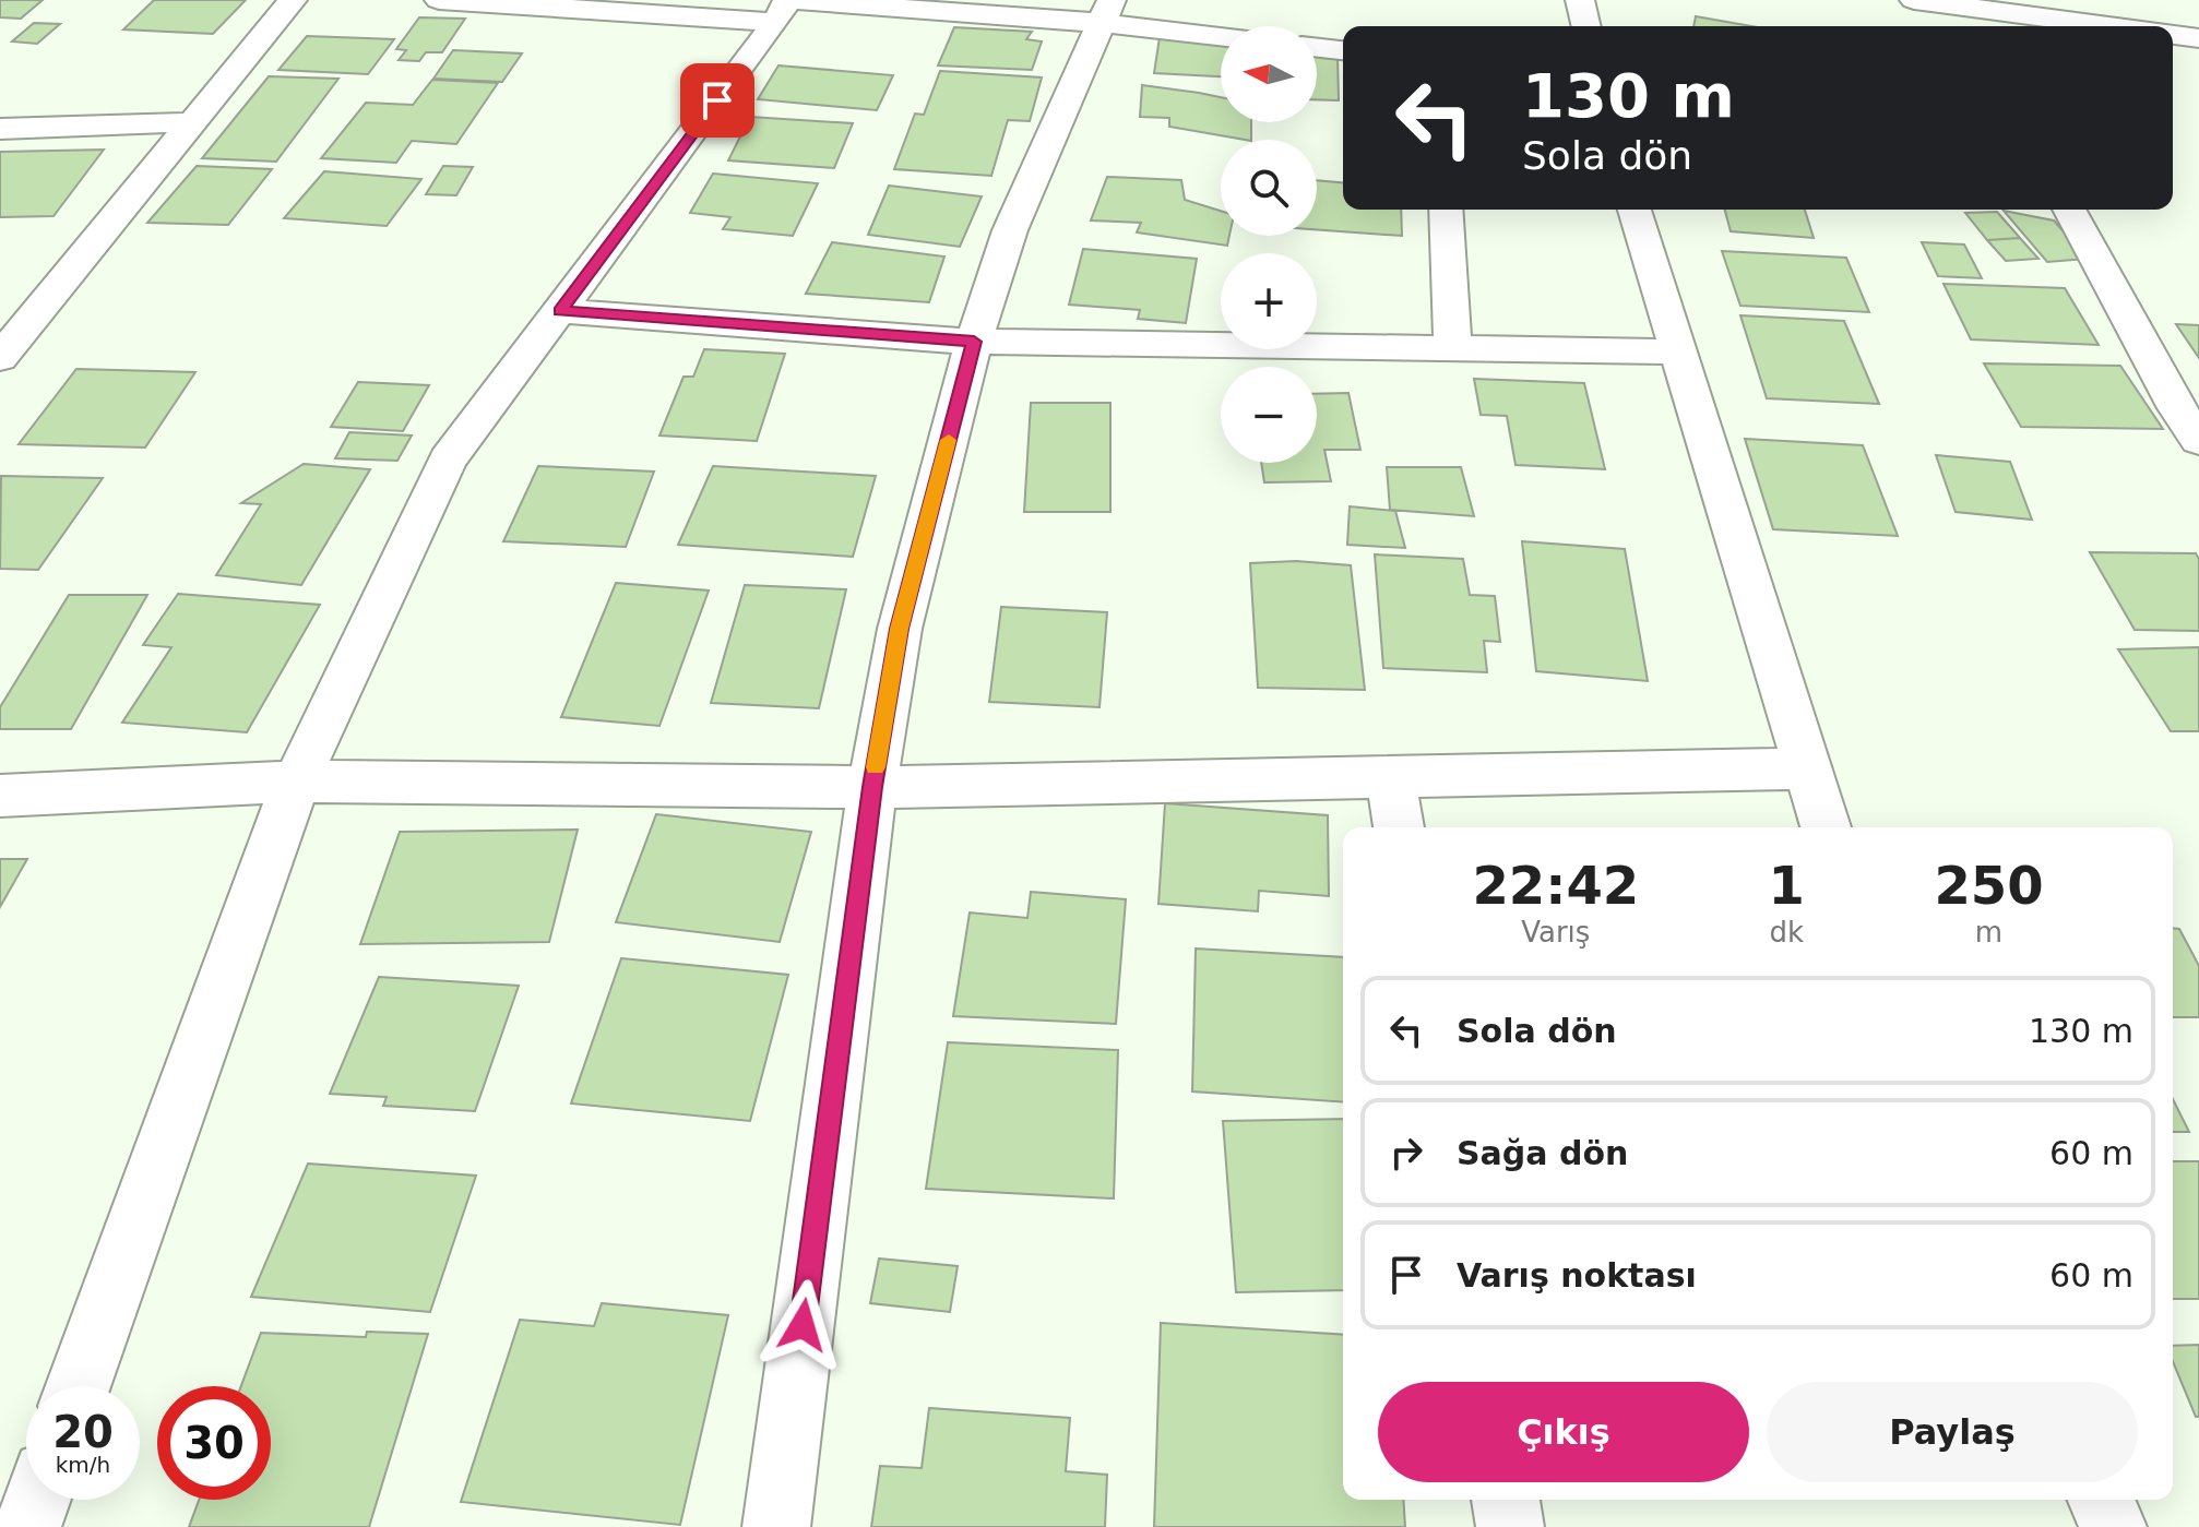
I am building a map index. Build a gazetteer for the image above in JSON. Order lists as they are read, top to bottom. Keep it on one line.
{"north":"left","page":{"map_buttons":["+","−"],"turn":["130 m","Sola dön"],"eta":["22:42","Varış","1","dk","250","m"],"list":[{"name":"Sola dön","value":"130 m"},{"name":"Sağa dön","value":"60 m"},{"name":"Varış noktası","value":"60 m"}],"buttons":["Çıkış","Paylaş"],"speed":"20 km/h","limit":"30"}}
